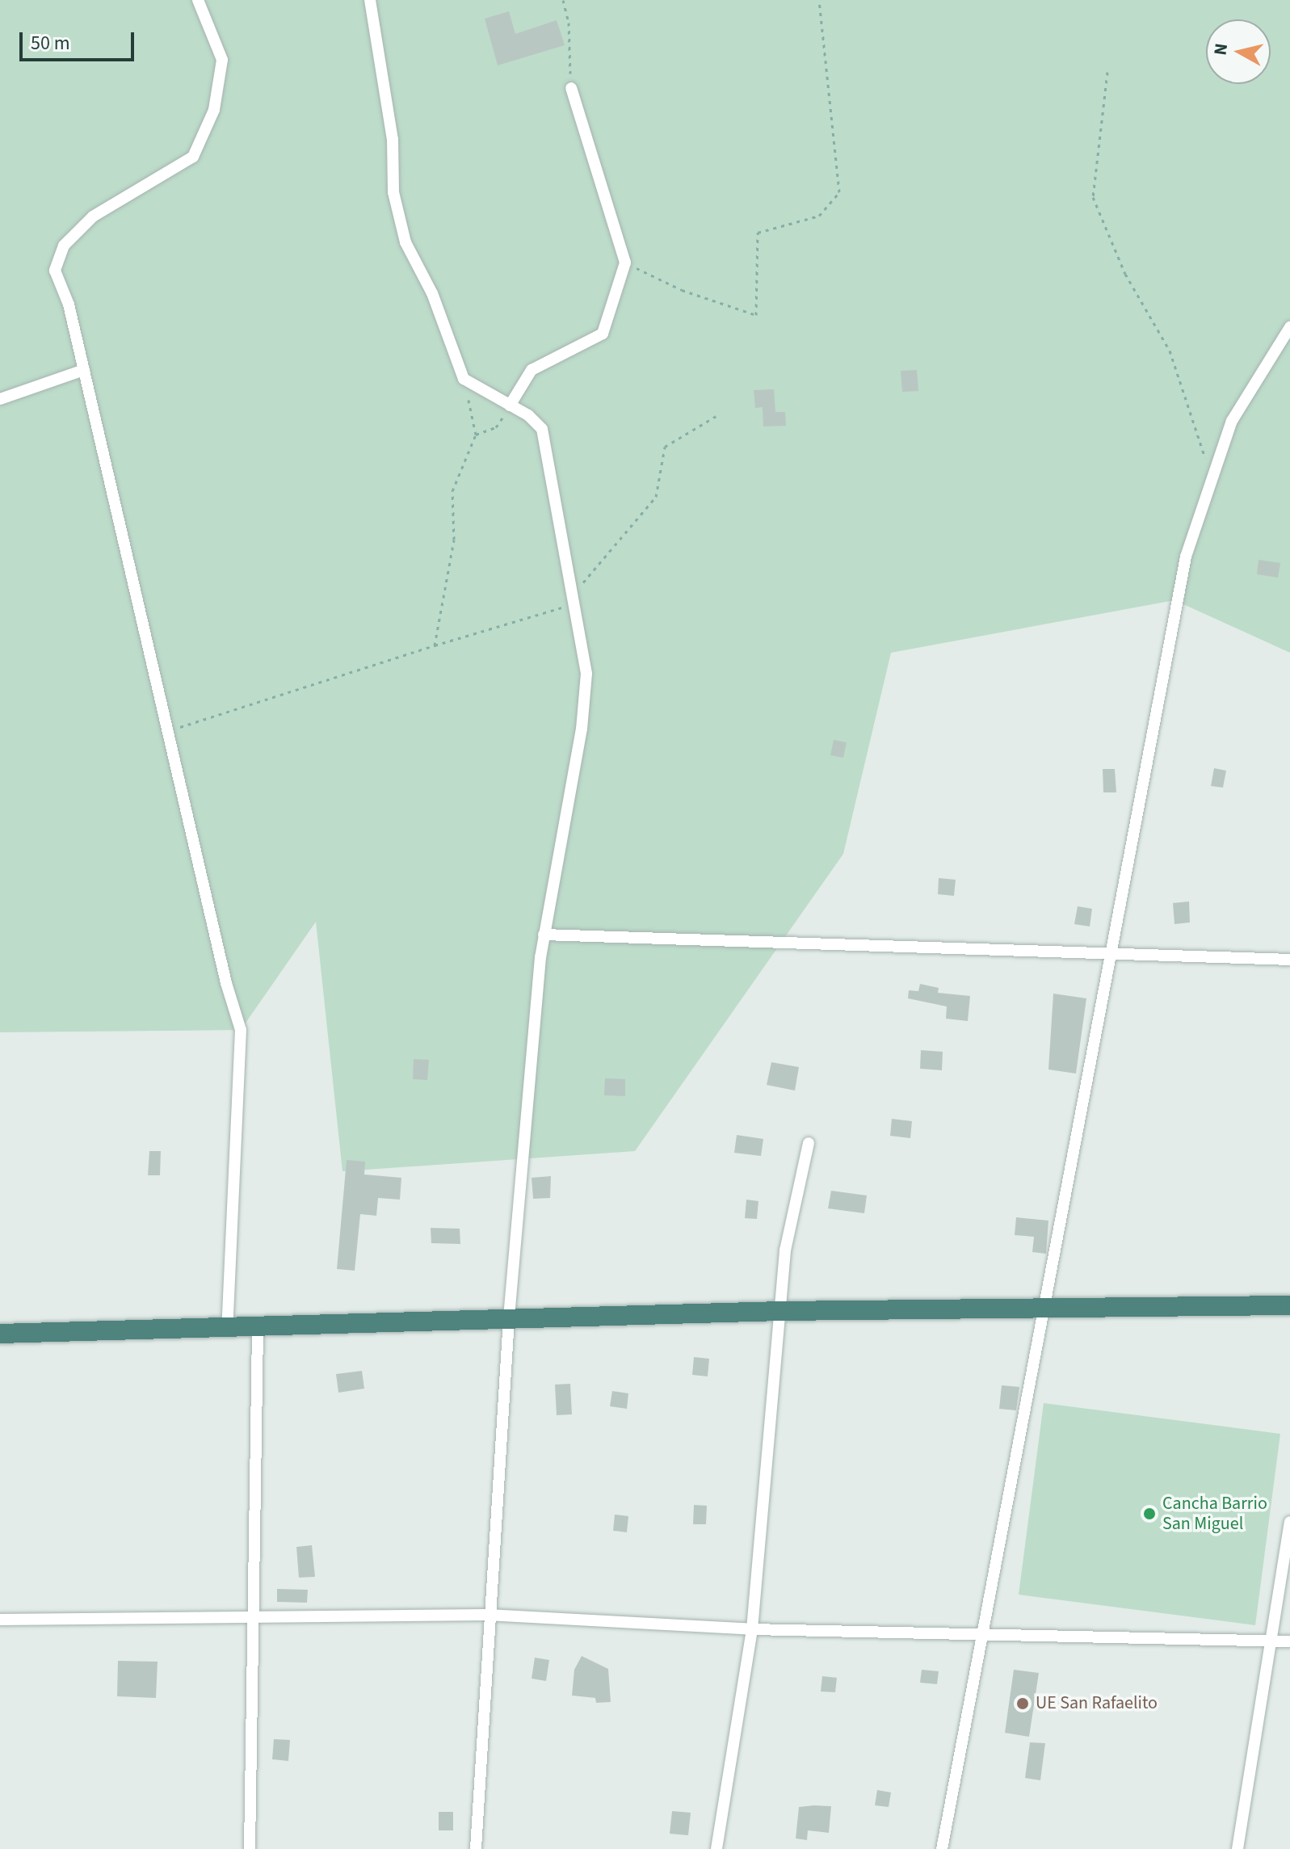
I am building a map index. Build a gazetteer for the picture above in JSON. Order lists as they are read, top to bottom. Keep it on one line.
{"places":["Cancha Barrio San Miguel","UE San Rafaelito"],"scale_bar":"50 m","north":"left"}
